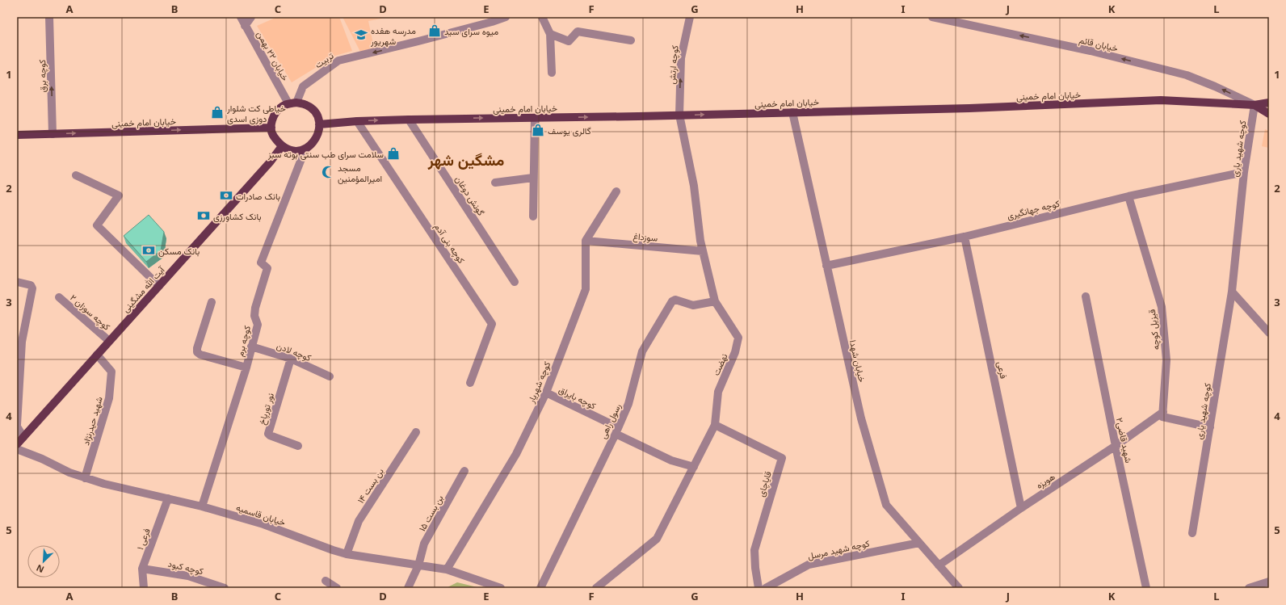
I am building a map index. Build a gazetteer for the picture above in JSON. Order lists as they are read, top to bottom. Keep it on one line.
{"streets":{"main road":["خیابان امام خمینی","آیت الله مشگینی"],"street":["خیابان قائم","خیابان ۲۲ بهمن","تربیت","کوچه ارتش","کوچه برق","کوچه شهید یاری","گونش دوغان","کوچه جهانگیری","سوزداغ","کوچه بنی آدم","کوچه سوزان ۲","قیزیل کوچه","کوچه برم","کوچه لادن","خیابان شهدا","نهضت","فرعی","کوچه شهریار","کوچه بایراق","نور تورپاخ","شهید حیدرنژاد","رسول راهی","شهید قاضی۲","هویزه","قایاچای","بن بست ۱۴","بن بست ۱۵","خیابان قاسمیه","فرعی ۱","کوچه شهید مرسل","کوچه کبود"]},"crossings":[["خیابان قائم","خیابان امام خمینی"],["خیابان قائم","کوچه شهید یاری"],["خیابان ۲۲ بهمن","تربیت"],["خیابان ۲۲ بهمن","خیابان امام خمینی"],["خیابان ۲۲ بهمن","آیت الله مشگینی"],["خیابان ۲۲ بهمن","کوچه برم"],["تربیت","خیابان امام خمینی"],["تربیت","آیت الله مشگینی"],["تربیت","کوچه برم"],["کوچه ارتش","خیابان امام خمینی"],["کوچه ارتش","نهضت"],["کوچه برق","خیابان امام خمینی"],["خیابان امام خمینی","کوچه شهید یاری"],["خیابان امام خمینی","گونش دوغان"],["خیابان امام خمینی","کوچه بنی آدم"],["خیابان امام خمینی","آیت الله مشگینی"],["خیابان امام خمینی","کوچه برم"],["خیابان امام خمینی","خیابان شهدا"],["خیابان امام خمینی","نهضت"],["کوچه شهید یاری","کوچه جهانگیری"],["کوچه جهانگیری","قیزیل کوچه"],["کوچه جهانگیری","خیابان شهدا"],["کوچه جهانگیری","فرعی"],["سوزداغ","نهضت"],["سوزداغ","کوچه شهریار"],["آیت الله مشگینی","کوچه سوزان ۲"],["آیت الله مشگینی","کوچه برم"],["آیت الله مشگینی","شهید حیدرنژاد"],["قیزیل کوچه","هویزه"],["کوچه برم","کوچه لادن"],["کوچه برم","خیابان قاسمیه"],["کوچه لادن","نور تورپاخ"],["خیابان شهدا","هویزه"],["خیابان شهدا","کوچه شهید مرسل"],["نهضت","کوچه بایراق"],["نهضت","رسول راهی"],["نهضت","قایاچای"],["فرعی","هویزه"],["کوچه شهریار","کوچه بایراق"],["کوچه شهریار","خیابان قاسمیه"],["کوچه بایراق","رسول راهی"],["شهید حیدرنژاد","خیابان قاسمیه"],["شهید قاضی۲","هویزه"],["بن بست ۱۴","خیابان قاسمیه"],["بن بست ۱۵","خیابان قاسمیه"],["خیابان قاسمیه","فرعی ۱"],["فرعی ۱","کوچه کبود"]],"one_way":["خیابان قائم","تربیت","کوچه ارتش","کوچه برق","خیابان امام خمینی"],"districts":["مشگین شهر"],"places":{"shop":["میوه سرای سید","خیاطی کت شلوار دوزی اسدی","گالری یوسف","سلامت سرای طب سنتی بوته سبز"],"school or university":["مدرسه هفده شهریور"],"mosque":["مسجد امیرالمؤمنین"],"bank":["بانک صادرات","بانک کشاورزی","بانک مسکن"]},"north":"bottom left","grid":{"columns":["A","B","C","D","E","F","G","H","I","J","K","L"],"rows":["1","2","3","4","5"]}}
